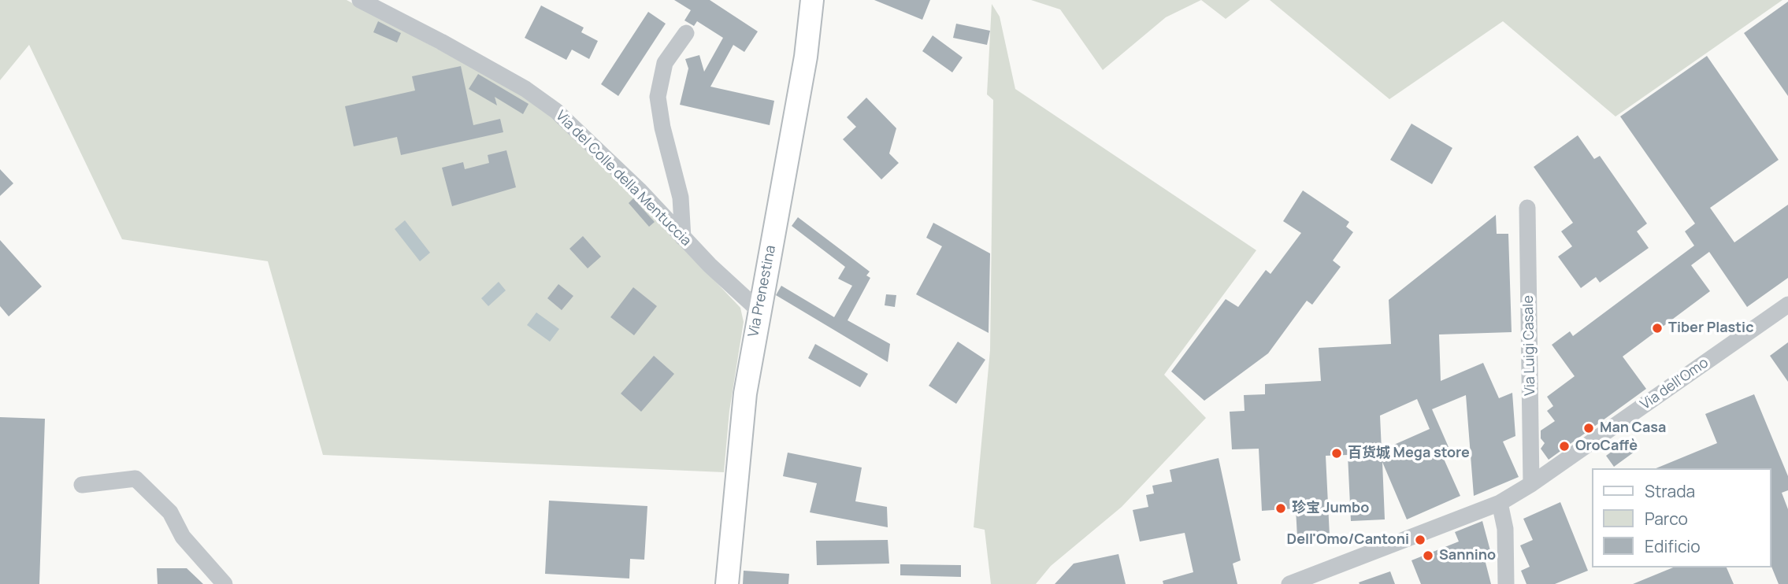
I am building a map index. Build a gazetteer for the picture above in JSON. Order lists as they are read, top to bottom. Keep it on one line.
{"streets":{"main road":["Via Prenestina"],"street":["Via del Colle della Mentuccia","Via Luigi Casale","Via dell'Omo"]},"crossings":[["Via del Colle della Mentuccia","Via Prenestina"],["Via Luigi Casale","Via dell'Omo"]],"places":["Tiber Plastic","Man Casa","OroCaffè","百货城 Mega store","珍宝 Jumbo","Dell'Omo/Cantoni","Sannino"],"legend":["Strada","Parco","Edificio"]}
